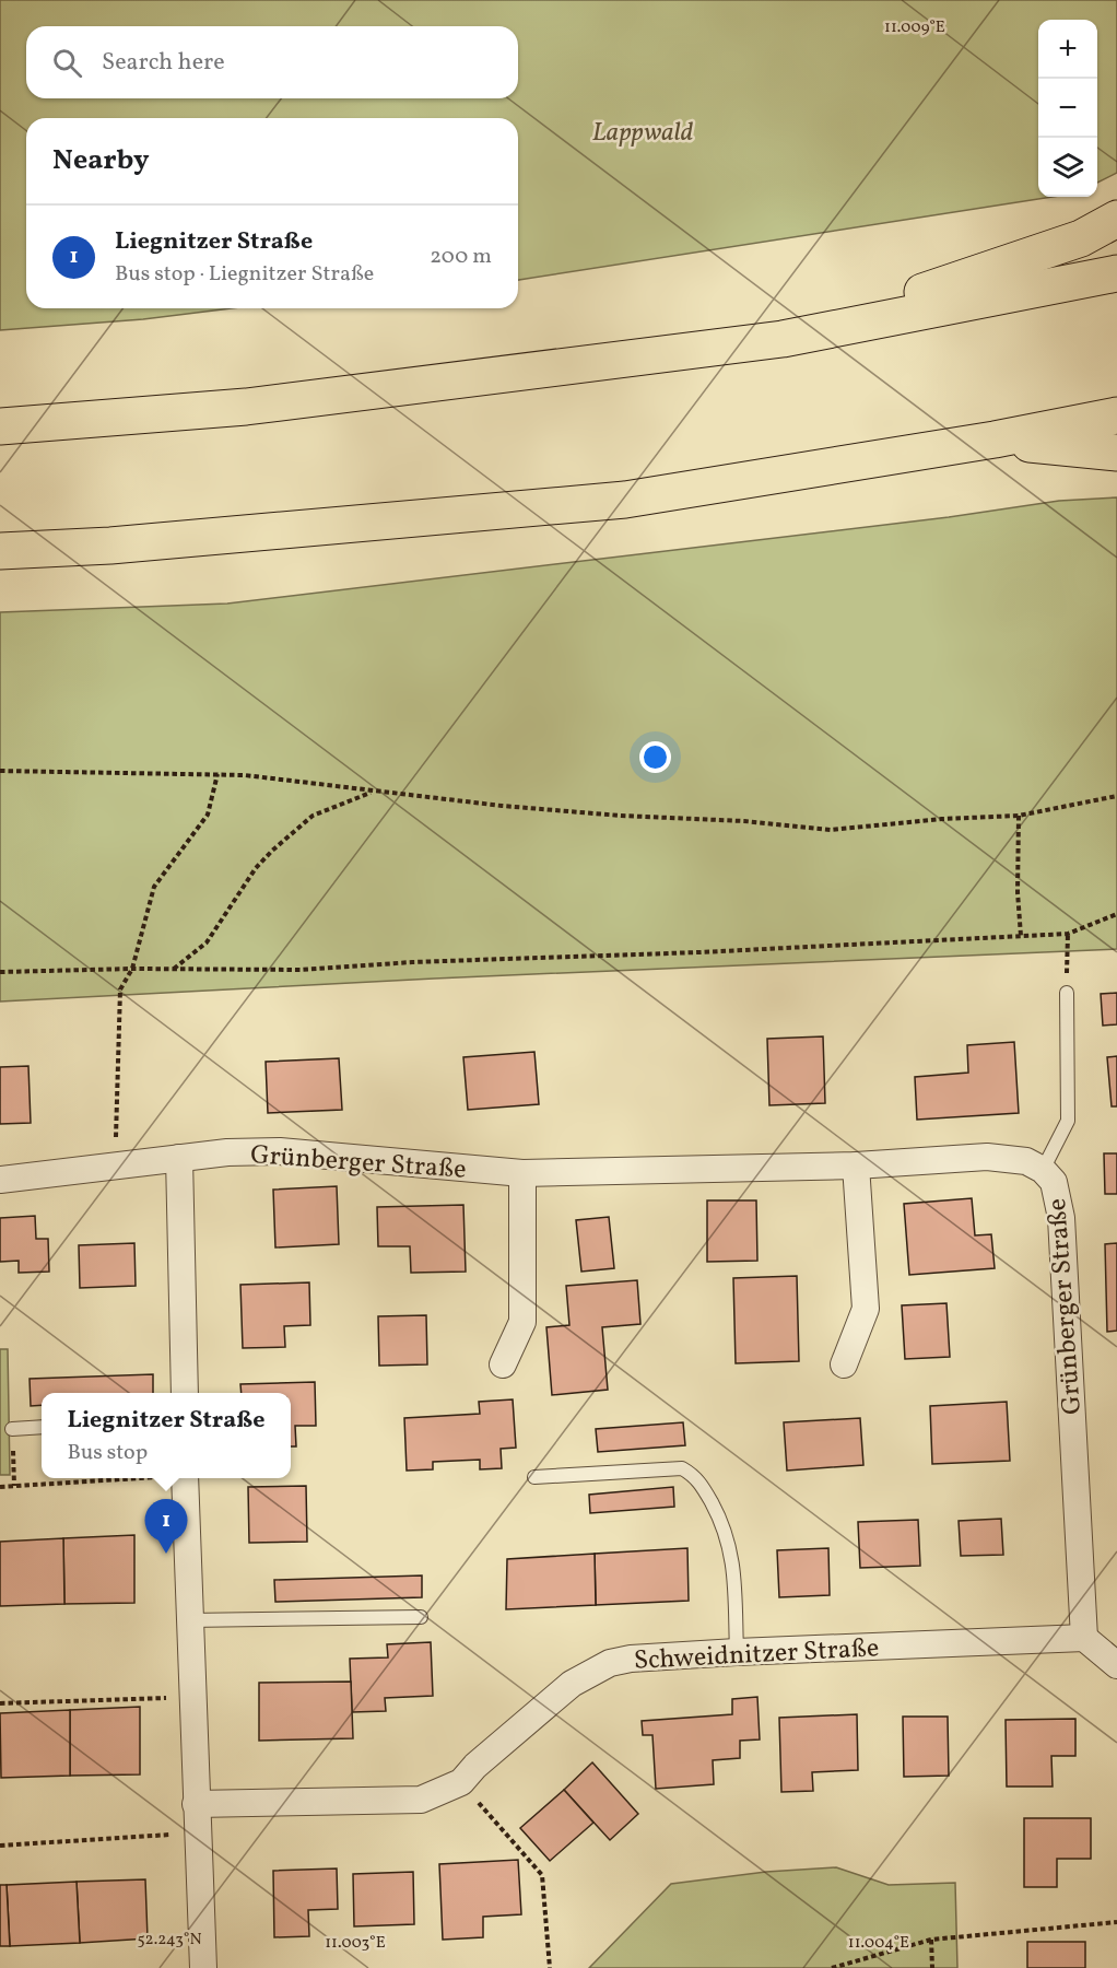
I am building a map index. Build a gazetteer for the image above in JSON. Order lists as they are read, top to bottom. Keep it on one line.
{"streets":{"street":["Grünberger Straße","Schweidnitzer Straße"]},"crossings":[["Grünberger Straße","Schweidnitzer Straße"]],"parks":["Lappwald"],"page":{"map_buttons":["+","−"],"search":"Search here","heading":"Nearby","list":[{"mark":"1","name":"Liegnitzer Straße","note":"Bus stop · Liegnitzer Straße","value":"200 m"}],"popup":["Liegnitzer Straße","Bus stop"],"pins":"1"},"coordinates":["11.009°E","52.243°N","11.003°E","11.004°E"]}
